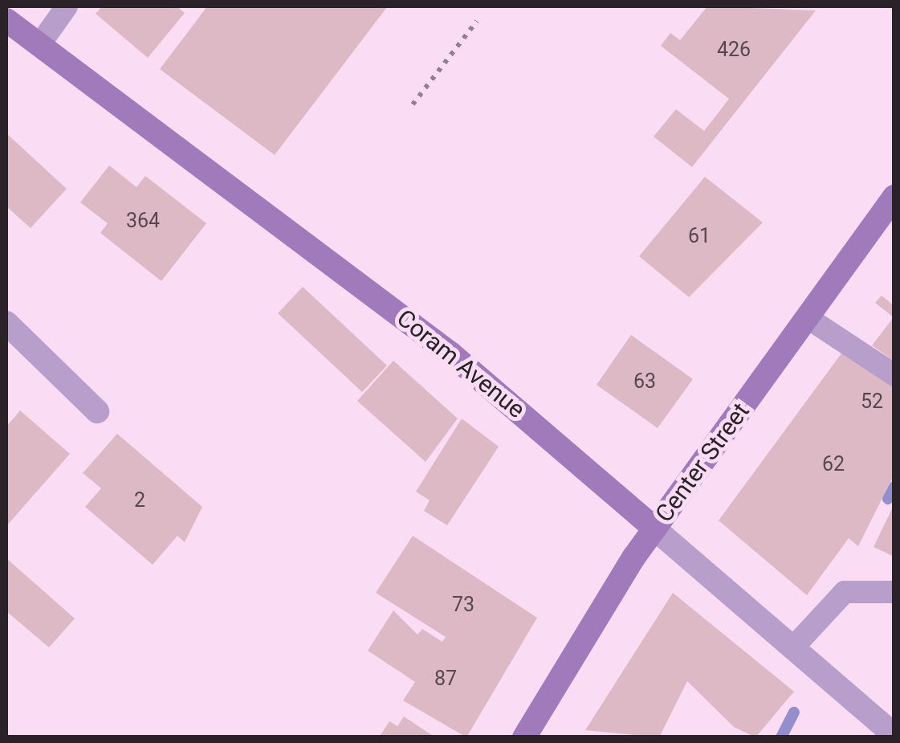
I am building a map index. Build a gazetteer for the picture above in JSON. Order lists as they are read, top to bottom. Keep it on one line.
{"streets":{"main road":["Coram Avenue","Center Street"]},"crossings":[["Coram Avenue","Center Street"]],"house_numbers":["426","364","61","63","52","62","2","73","87"]}
